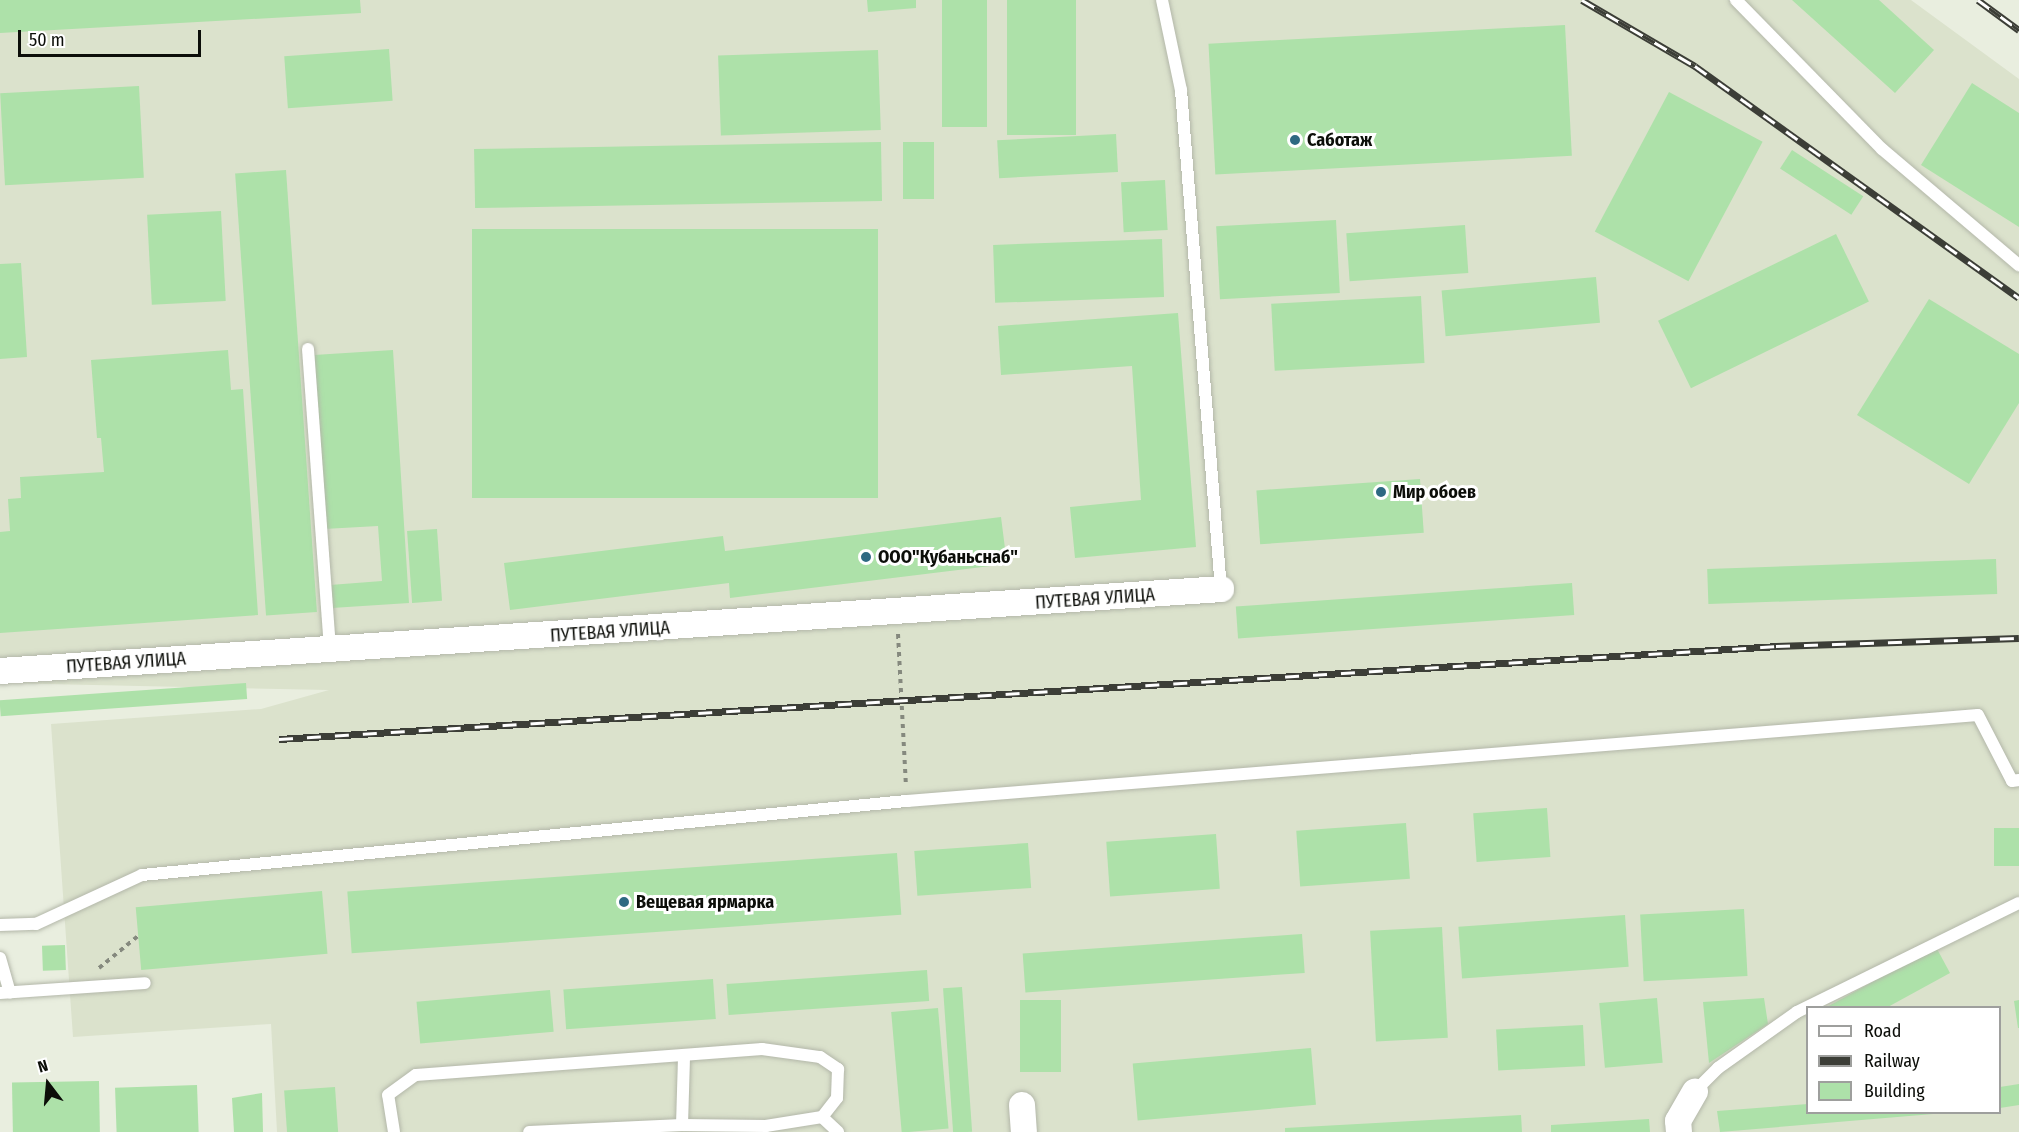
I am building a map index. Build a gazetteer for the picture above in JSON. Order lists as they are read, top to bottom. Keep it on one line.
{"streets":{"street":["ПУТЕВАЯ УЛИЦА"]},"places":["Саботаж","Мир обоев","ООО\"Кубаньснаб\"","Вещевая ярмарка"],"legend":["Road","Railway","Building"],"scale_bar":"50 m","north":"top"}
